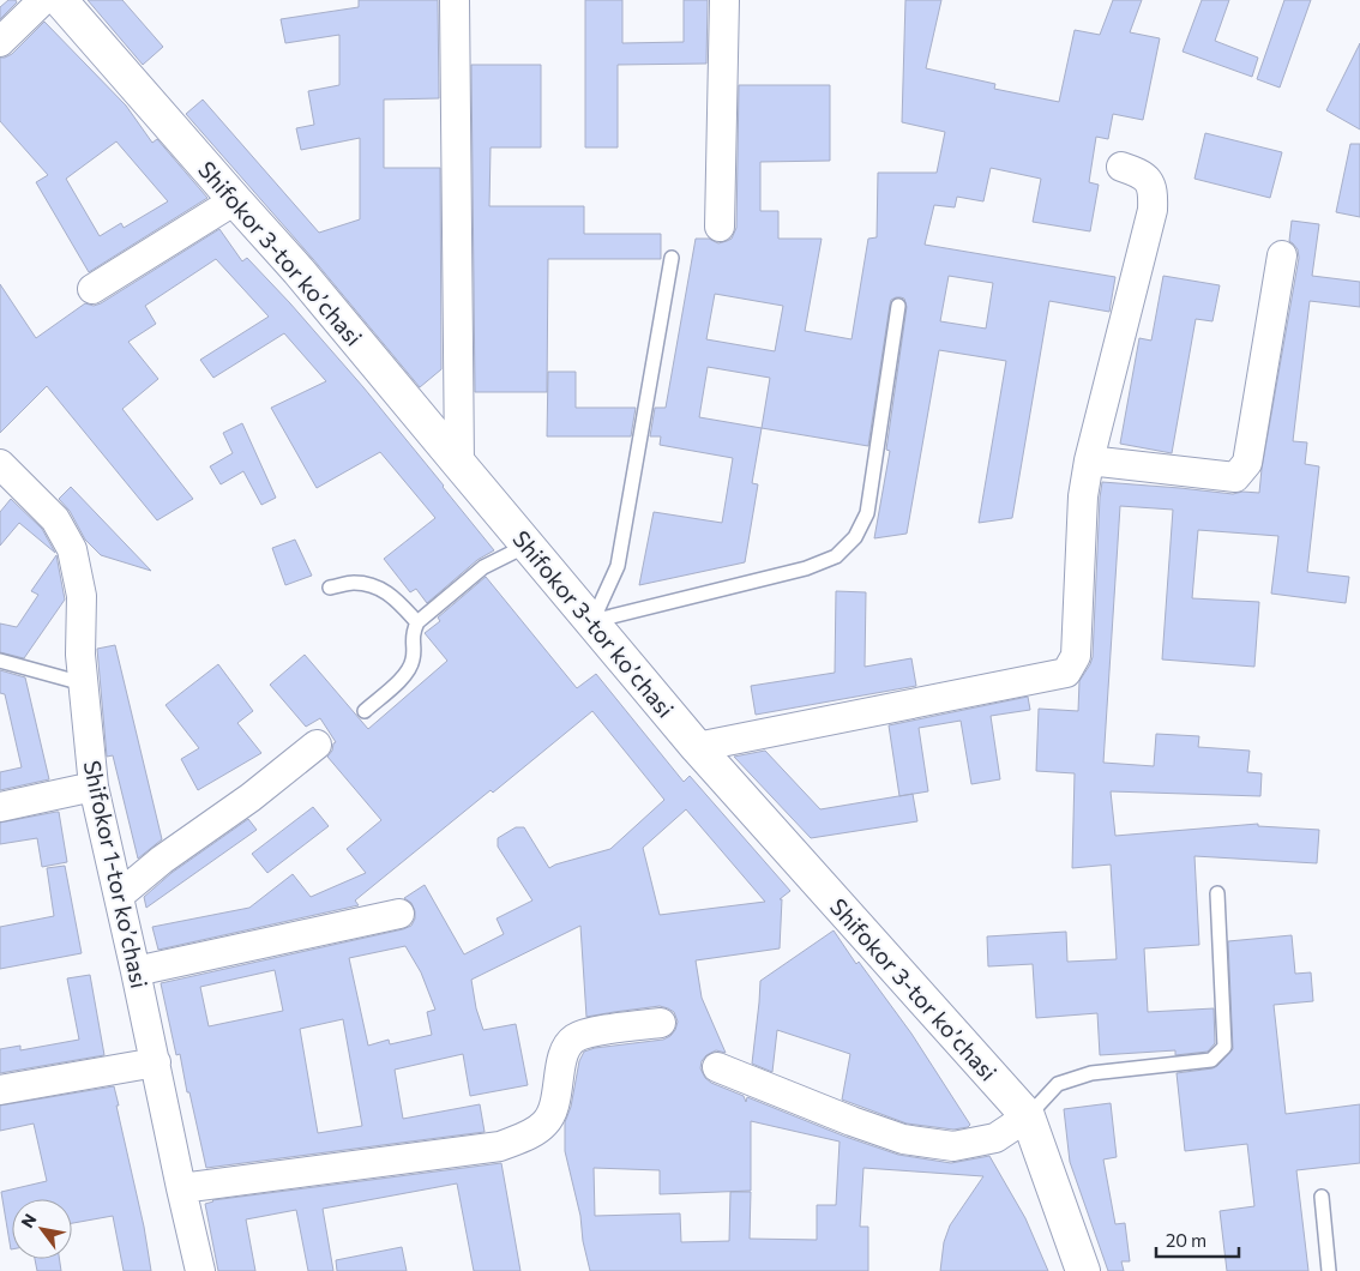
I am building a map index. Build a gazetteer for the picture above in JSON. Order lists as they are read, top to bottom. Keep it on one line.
{"streets":{"street":["Shifokor 3-tor koʼchasi","Shifokor 1-tor koʼchasi"]},"scale_bar":"20 m","north":"top left"}
